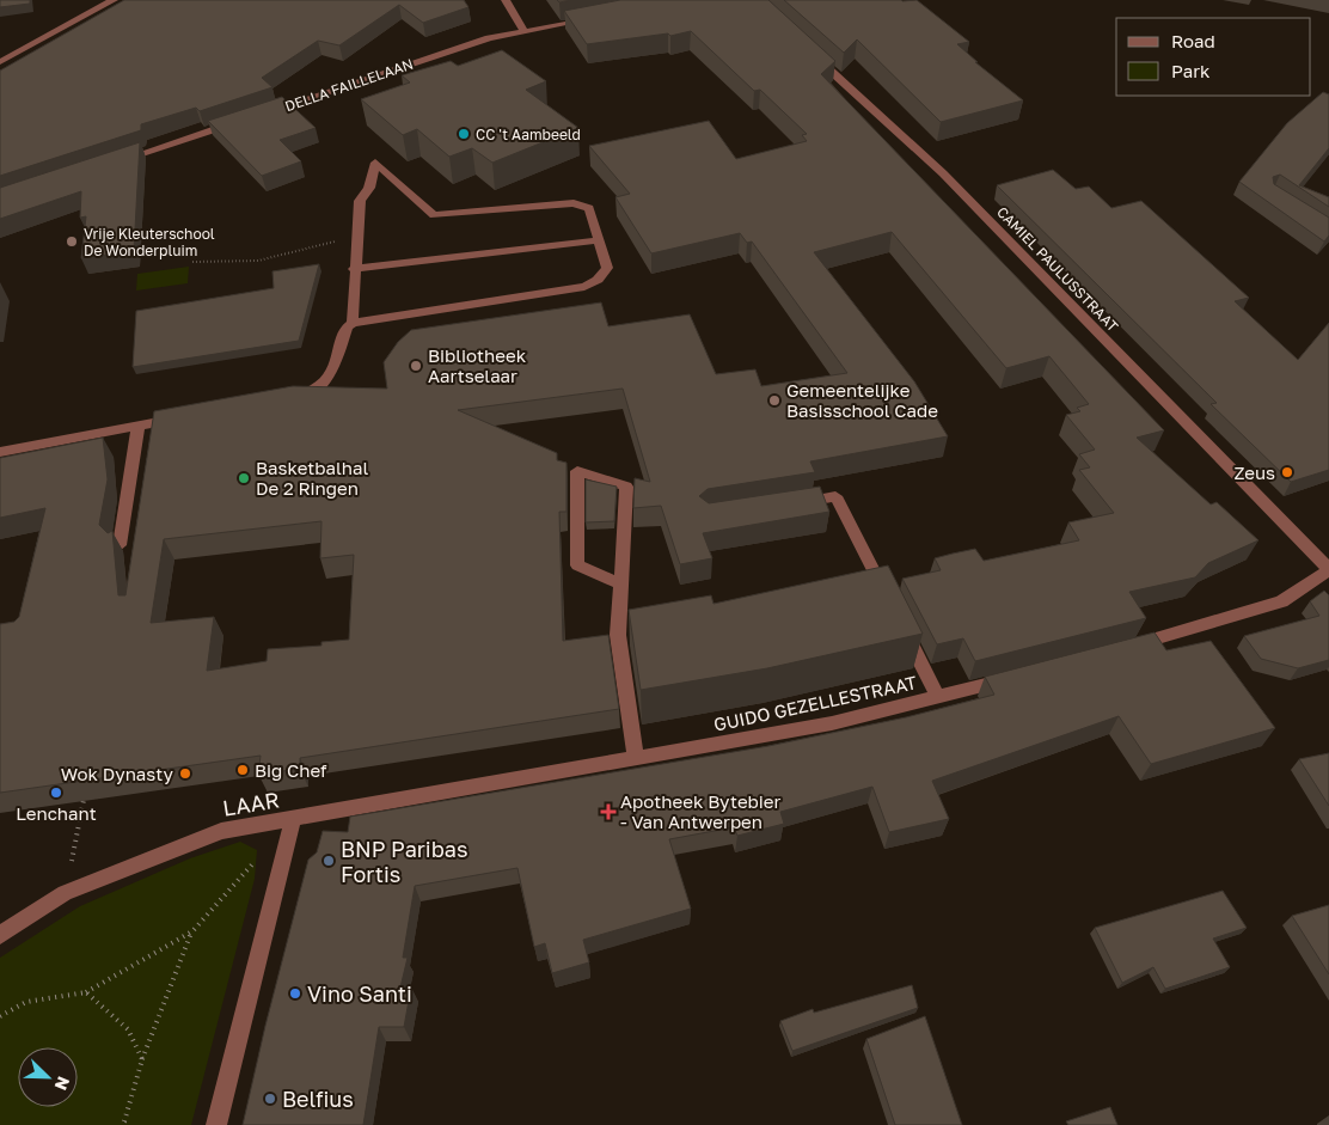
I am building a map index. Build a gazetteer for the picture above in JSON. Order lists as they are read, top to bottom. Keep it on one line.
{"streets":{"street":["DELLA FAILLELAAN","CAMIEL PAULUSSTRAAT","GUIDO GEZELLESTRAAT","LAAR"]},"crossings":[["GUIDO GEZELLESTRAAT","LAAR"]],"places":{"other":["CC 't Aambeeld","Vrije Kleuterschool De Wonderpluim","Bibliotheek Aartselaar","Gemeentelijke Basisschool Cade","Zeus","Basketbalhal De 2 Ringen","Big Chef","Wok Dynasty","Lenchant","BNP Paribas Fortis","Vino Santi","Belfius"],"health":["Apotheek Bytebier - Van Antwerpen"]},"legend":["Road","Park"],"north":"bottom right"}
